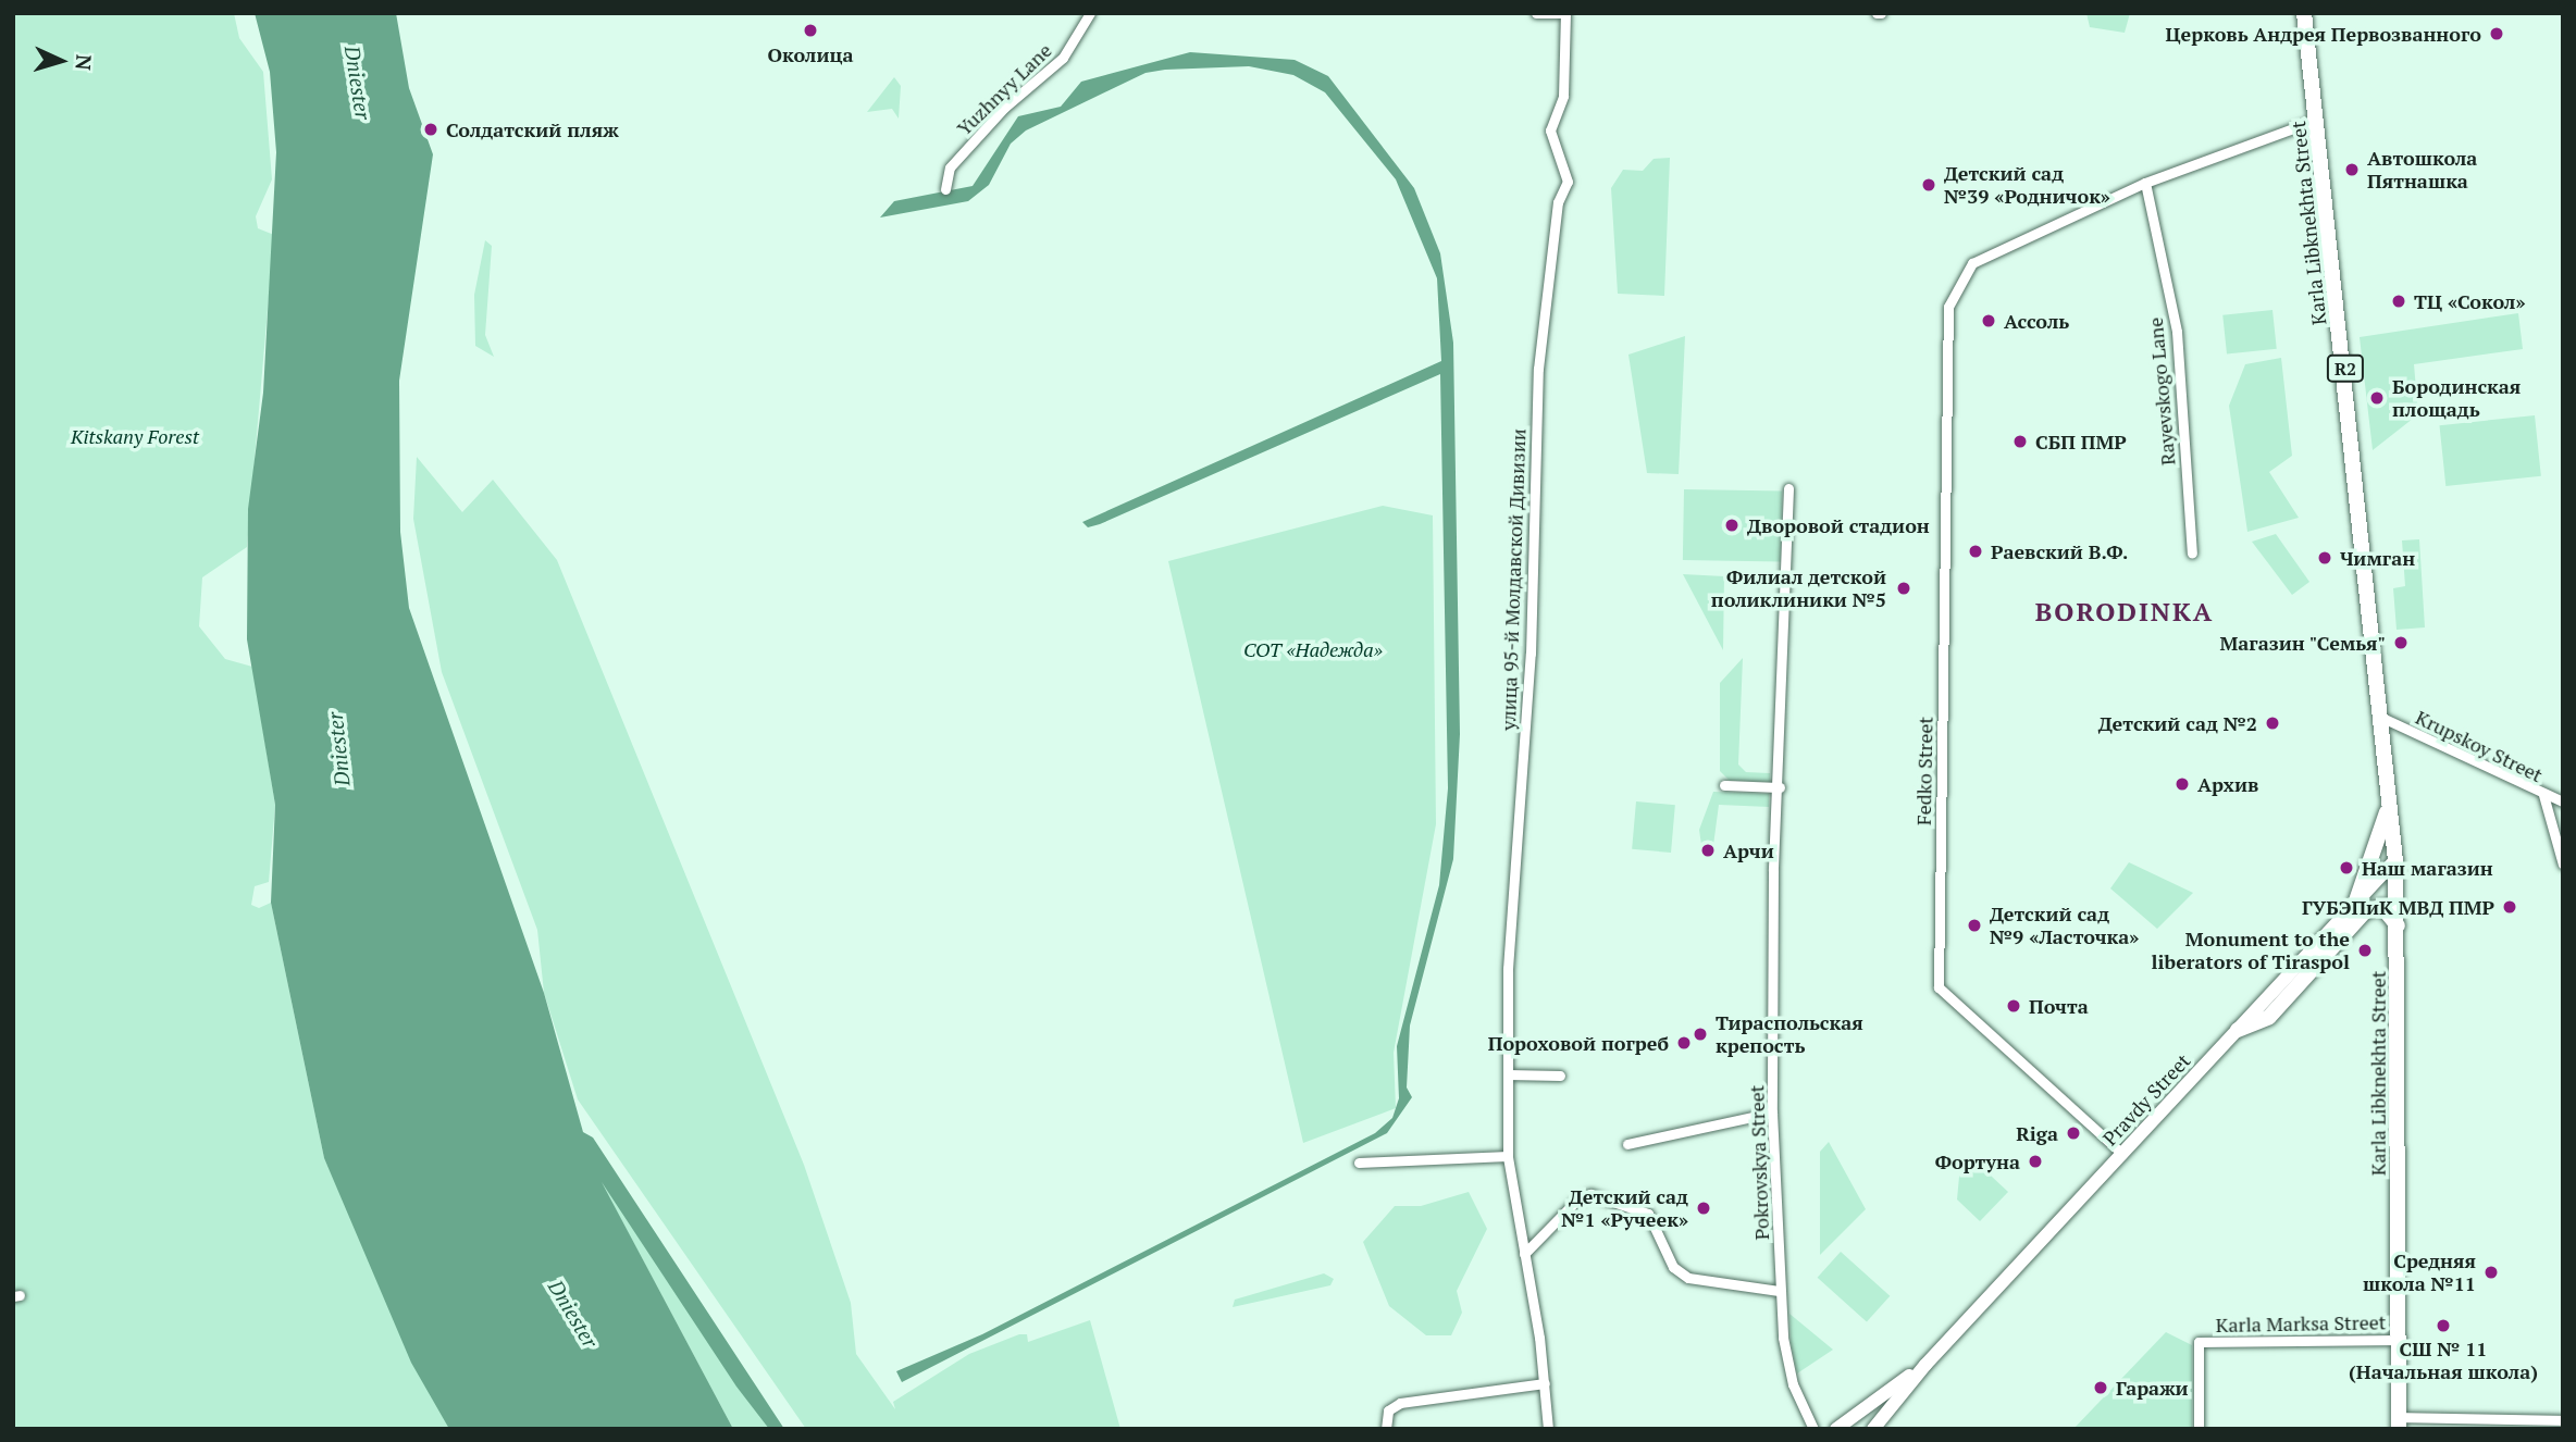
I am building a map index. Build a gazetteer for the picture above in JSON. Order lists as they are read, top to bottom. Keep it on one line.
{"streets":{"main road":["Karla Libknekhta Street","R2","Pravdy Street"],"street":["Yuzhnyy Lane","Rayevskogo Lane","улица 95-й Молдавской Дивизии","Krupskoy Street","Fedko Street","Pokrovskya Street","Karla Marksa Street"]},"crossings":[["Karla Libknekhta Street","Krupskoy Street"],["Karla Libknekhta Street","Pravdy Street"],["Karla Libknekhta Street","Karla Marksa Street"],["Rayevskogo Lane","Fedko Street"],["Fedko Street","Pravdy Street"]],"districts":["BORODINKA"],"water":["Dniester"],"parks":["Kitskany Forest","СОТ «Надежда»"],"places":["Околица","Церковь Андрея Первозванного","Солдатский пляж","Автошкола Пятнашка","Детский сад №39 «Родничок»","ТЦ «Сокол»","Ассоль","Бородинская площадь","СБП ПМР","Дворовой стадион","Раевский В.Ф.","Чимган","Филиал детской поликлиники №5","Магазин \"Семья\"","Детский сад №2","Архив","Арчи","Наш магазин","ГУБЭПиК МВД ПМР","Детский сад №9 «Ласточка»","Monument to the liberators of Tiraspol","Почта","Тираспольская крепость","Пороховой погреб","Riga","Фортуна","Детский сад №1 «Ручеек»","Средняя школа №11","СШ № 11 (Начальная школа)","Гаражи"],"north":"right"}
